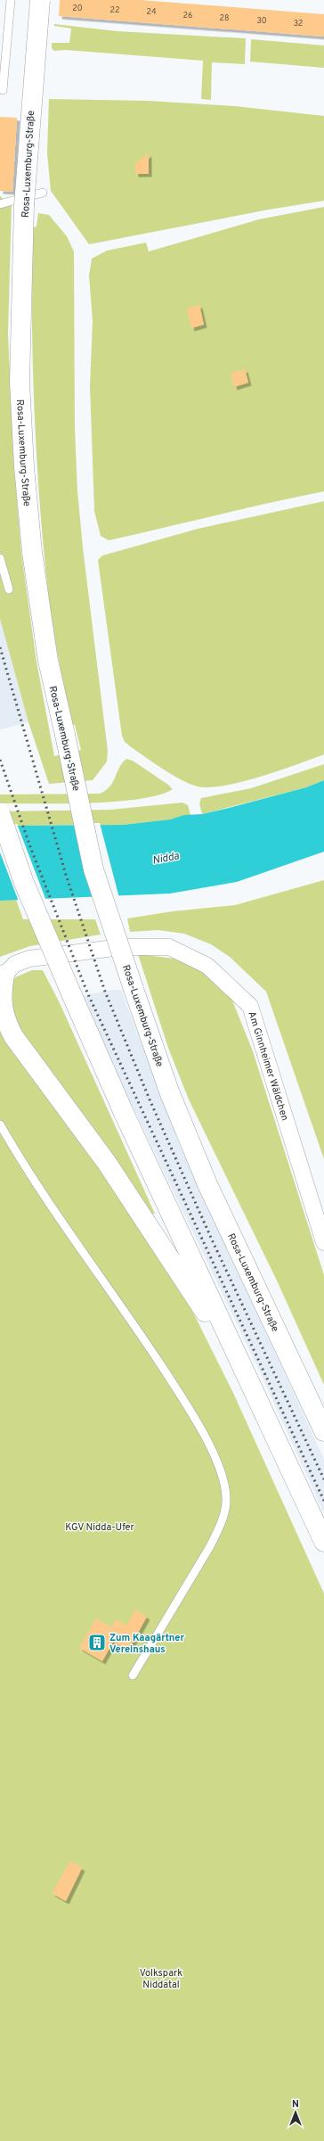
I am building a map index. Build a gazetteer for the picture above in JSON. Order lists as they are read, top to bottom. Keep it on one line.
{"streets":{"highway":["Rosa-Luxemburg-Straße"],"street":["Am Ginnheimer Wäldchen"]},"water":["Nidda"],"parks":["KGV Nidda-Ufer","Volkspark Niddatal"],"places":{"building":["Zum Kaagärtner Vereinshaus"]},"house_numbers":["20","22","24","26","28","30","32"],"north":"top"}
